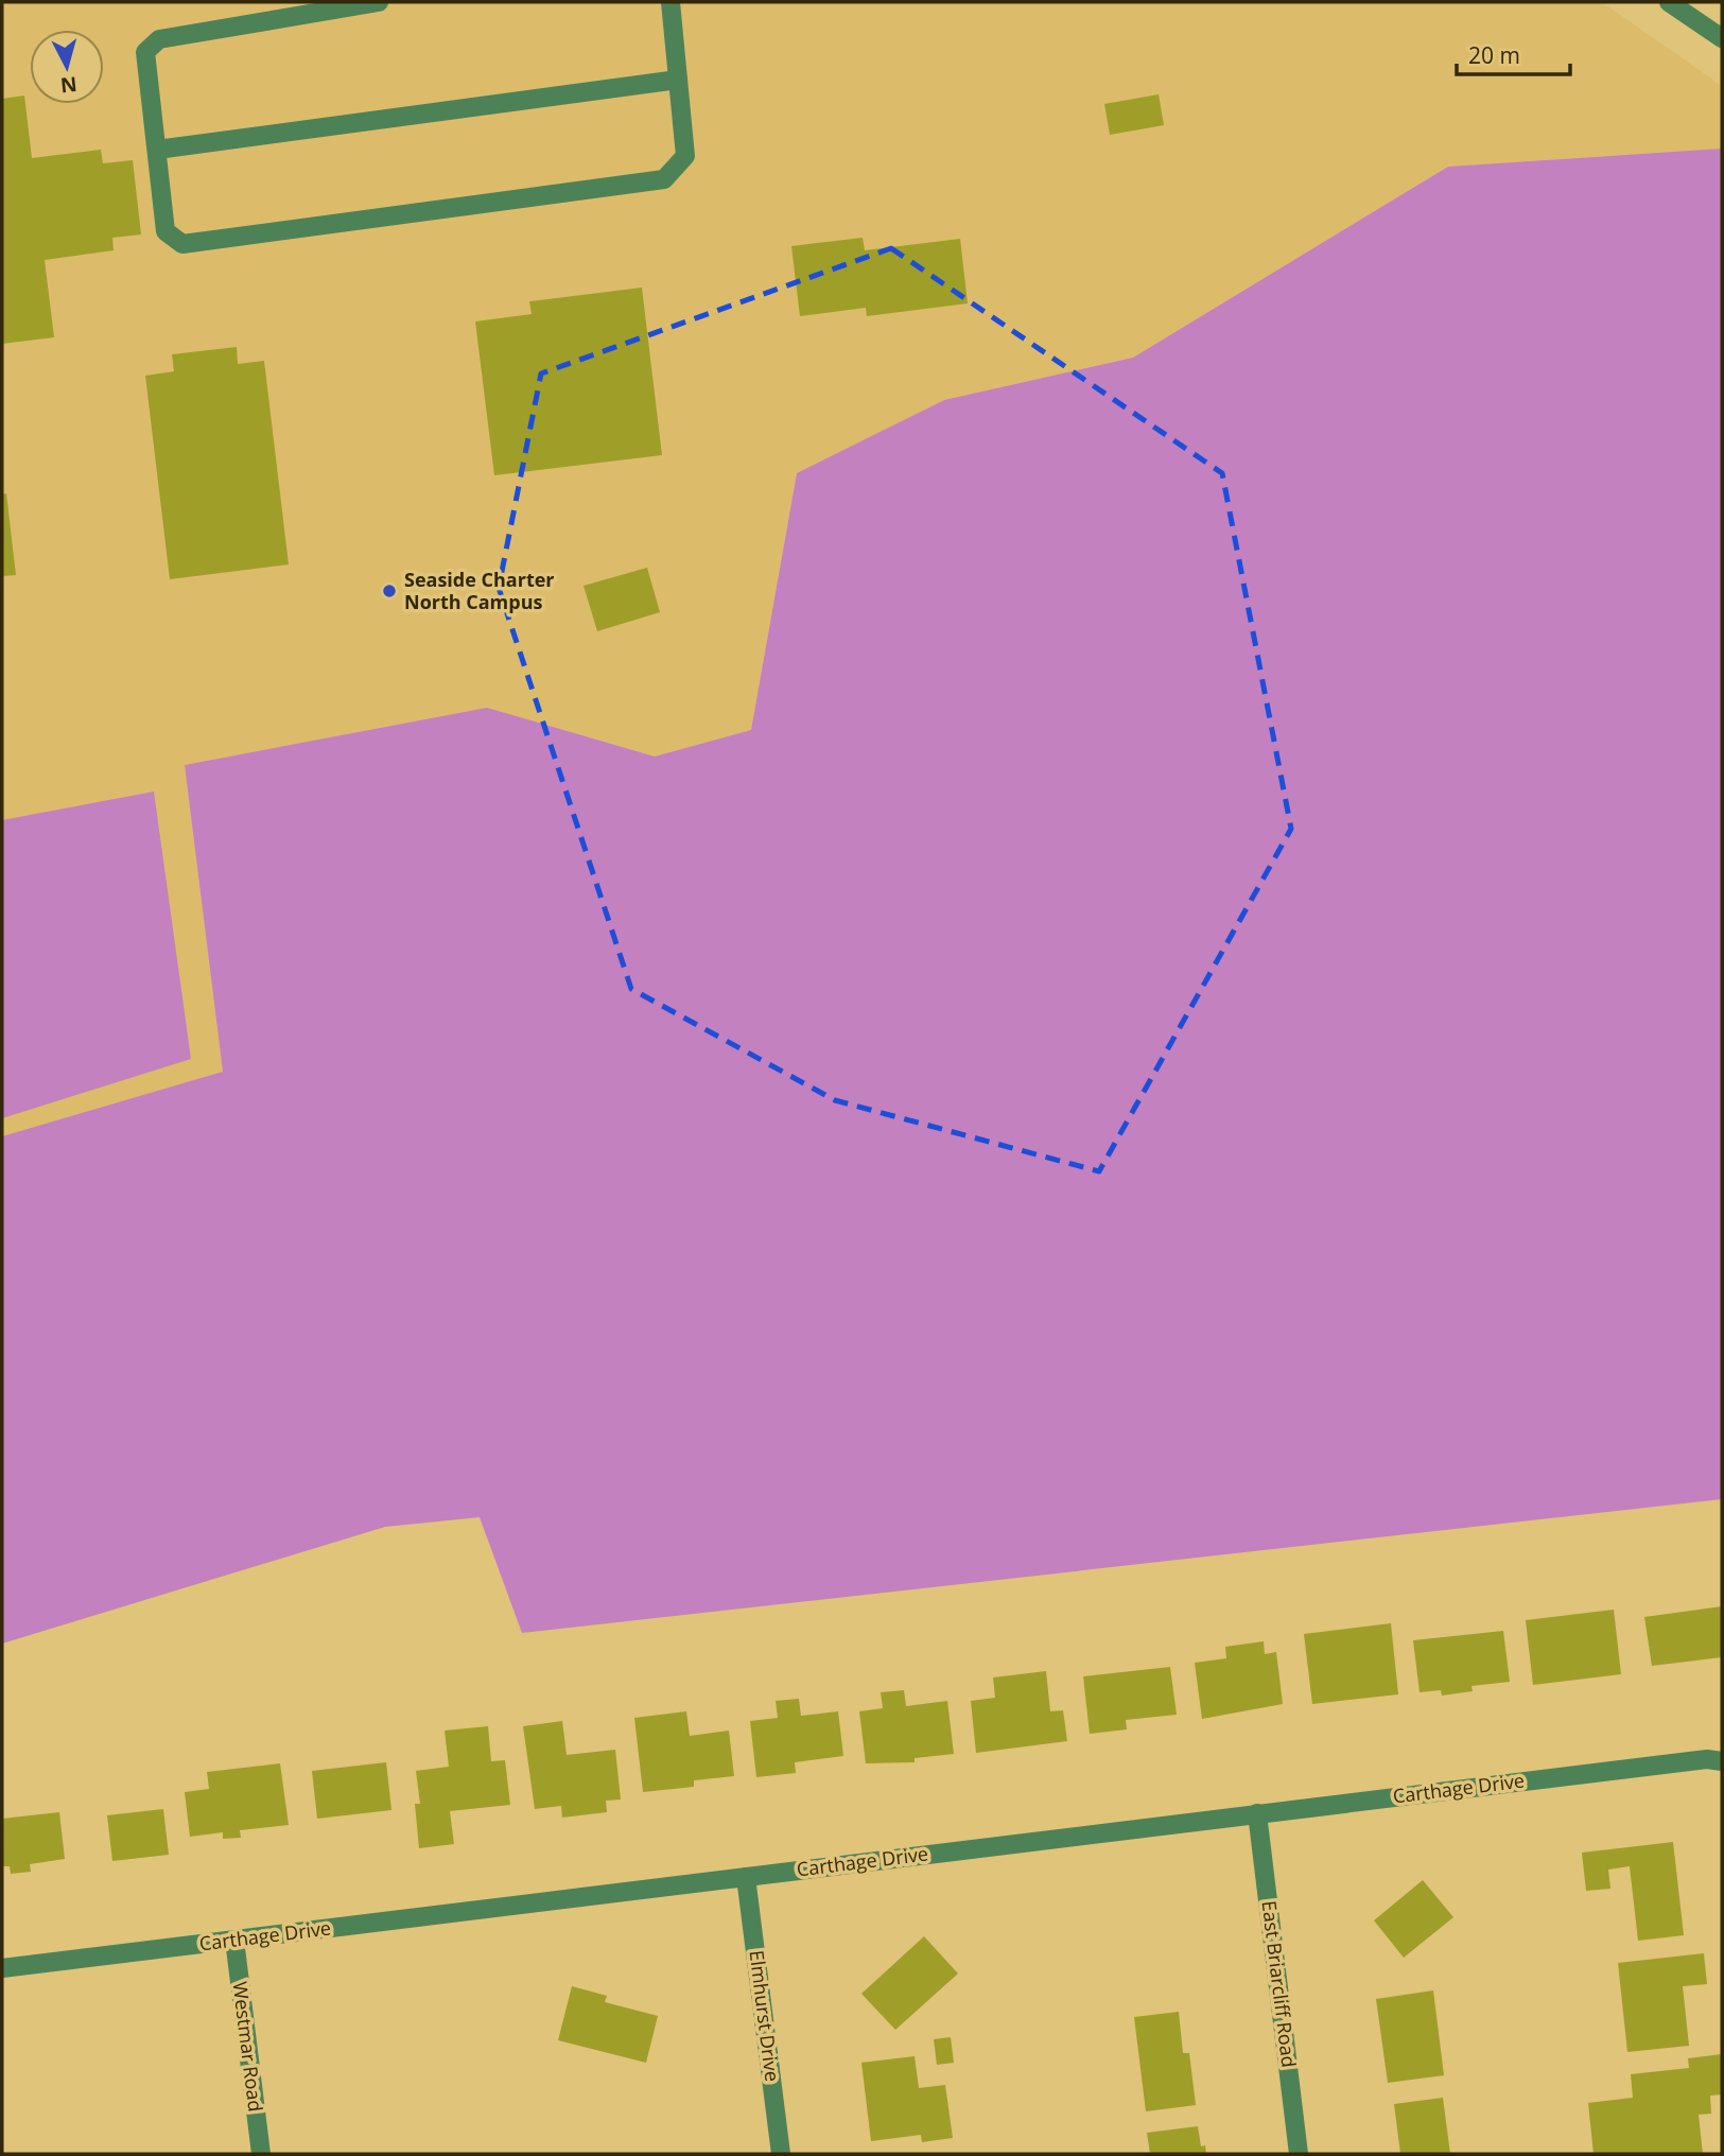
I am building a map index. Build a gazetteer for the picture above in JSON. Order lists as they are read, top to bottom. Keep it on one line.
{"streets":{"street":["Carthage Drive","East Briarcliff Road","Elmhurst Drive","Westmar Road"]},"crossings":[["Carthage Drive","East Briarcliff Road"],["Carthage Drive","Elmhurst Drive"],["Carthage Drive","Westmar Road"]],"places":["Seaside Charter North Campus"],"scale_bar":"20 m","north":"bottom"}
